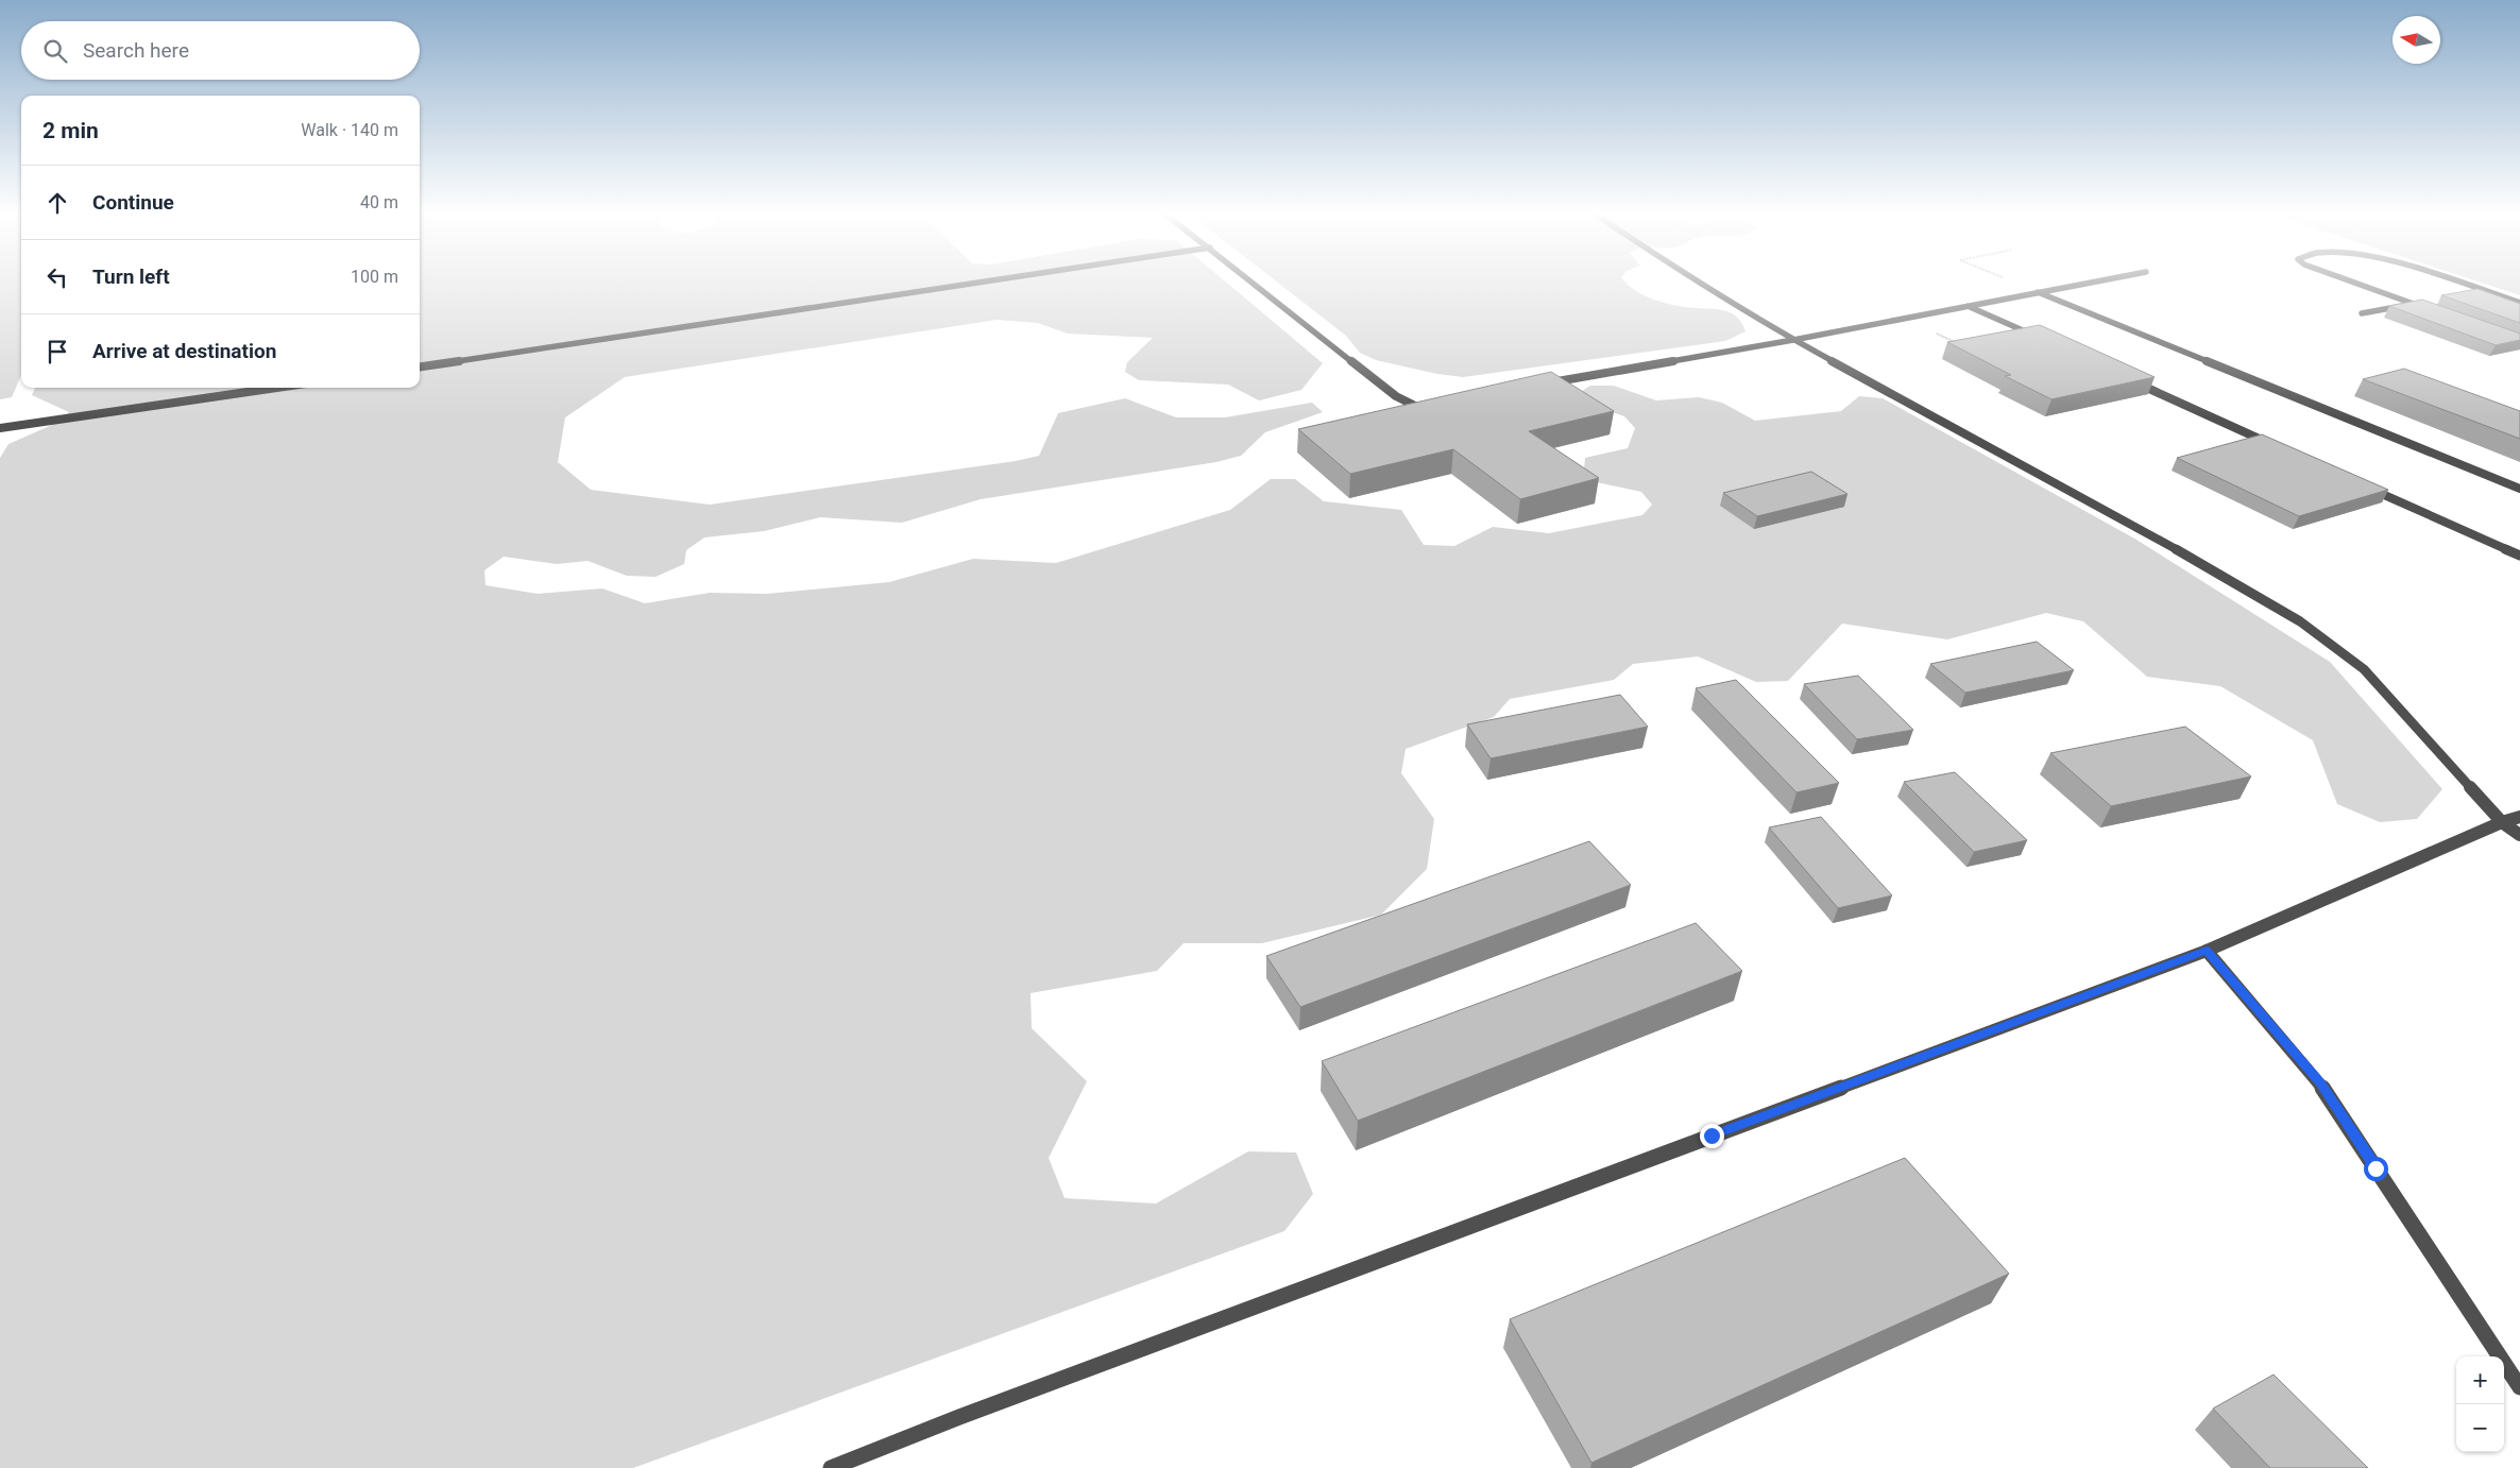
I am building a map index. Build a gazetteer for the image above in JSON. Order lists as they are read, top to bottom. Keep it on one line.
{"north":"left","page":{"search":"Search here","heading":["2 min","Walk · 140 m"],"list":[["Continue","40 m"],["Turn left","100 m"],"Arrive at destination"],"map_buttons":["+","−"]}}
